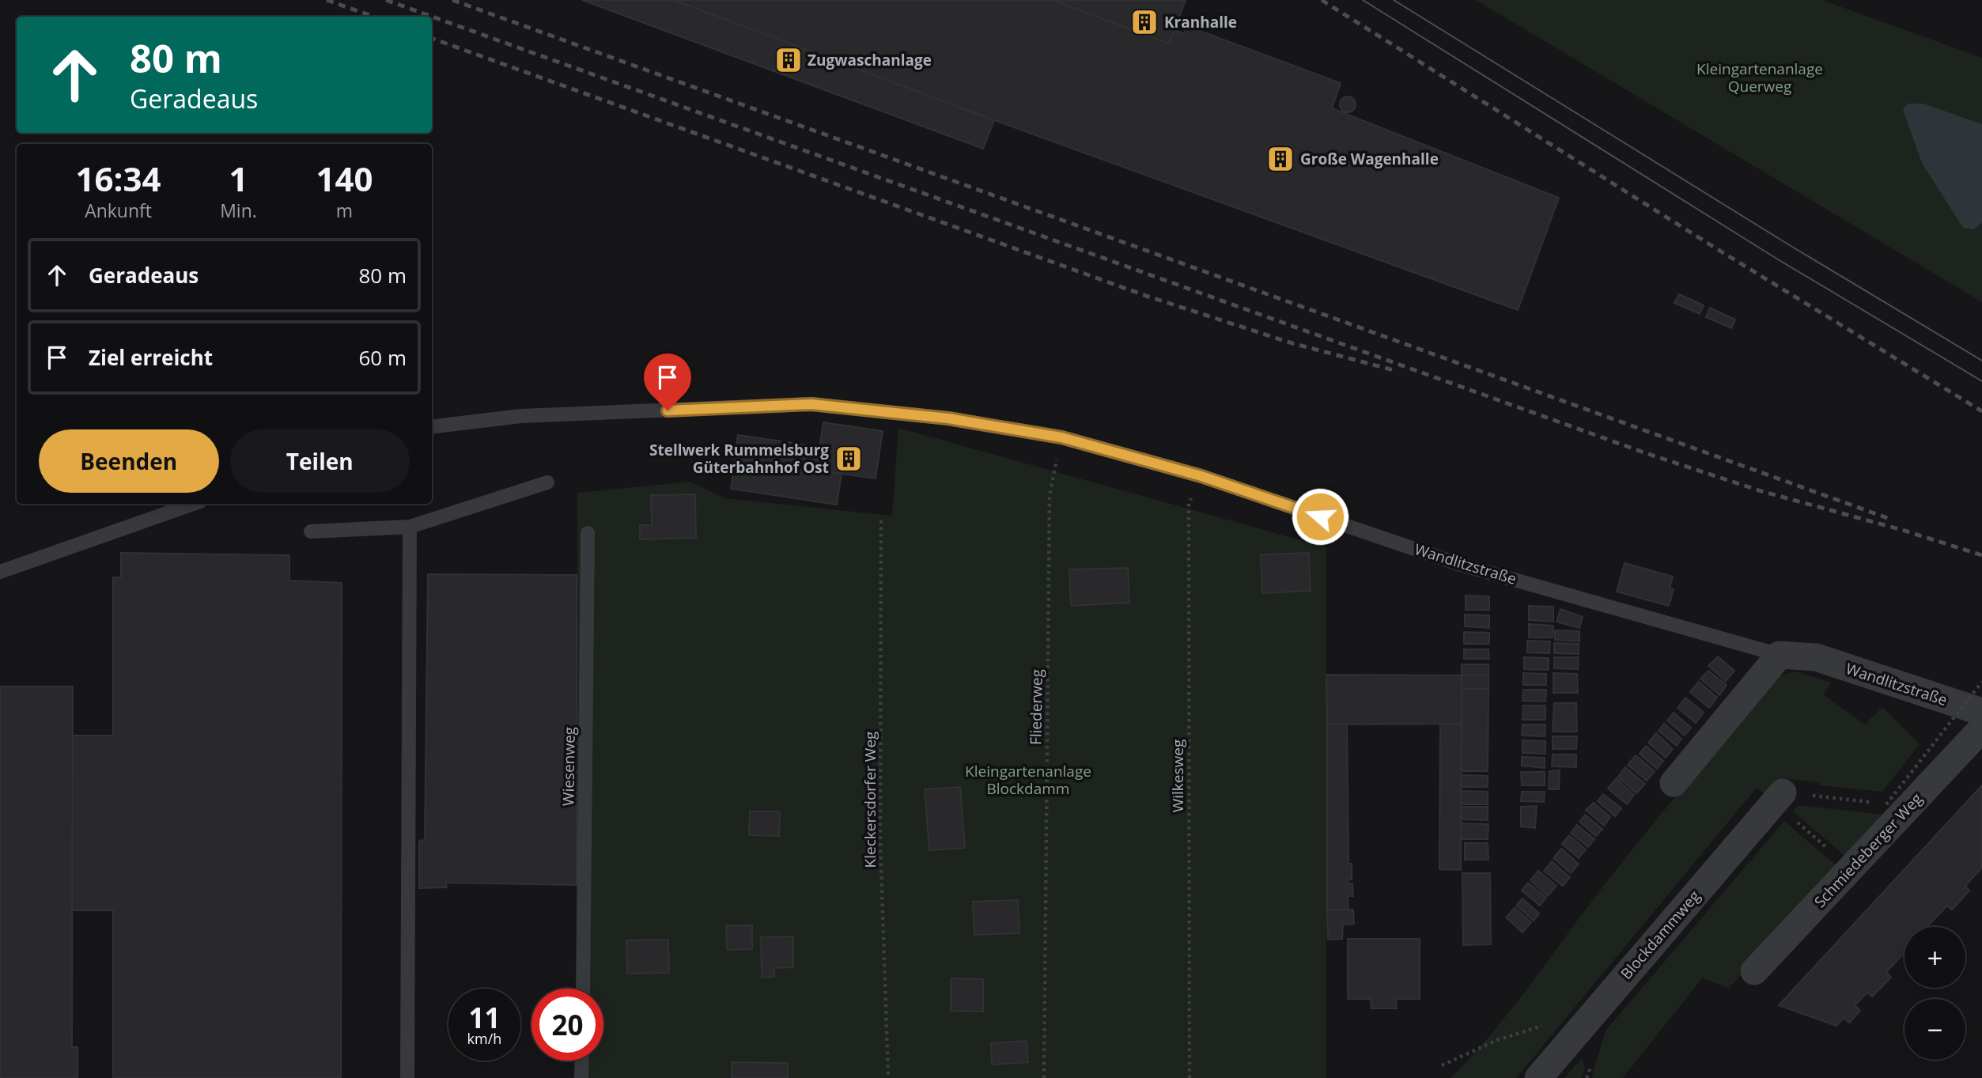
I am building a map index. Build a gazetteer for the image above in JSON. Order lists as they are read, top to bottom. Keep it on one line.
{"streets":{"street":["Wandlitzstraße","Schmiedeberger Weg","Blockdammweg"],"lane":["Wiesenweg"],"path":["Fliederweg","Wilkesweg","Kleckersdorfer Weg"]},"crossings":[["Wandlitzstraße","Fliederweg"],["Wandlitzstraße","Wilkesweg"]],"parks":["Kleingartenanlage Querweg","Kleingartenanlage Blockdamm"],"places":{"building":["Kranhalle","Zugwaschanlage","Große Wagenhalle","Stellwerk Rummelsburg Güterbahnhof Ost"]},"page":{"turn":["80 m","Geradeaus"],"eta":["16:34","Ankunft","1","Min.","140","m"],"list":[{"name":"Geradeaus","value":"80 m"},{"name":"Ziel erreicht","value":"60 m"}],"buttons":["Beenden","Teilen"],"map_buttons":["+","−"],"speed":"11 km/h","limit":"20"}}
